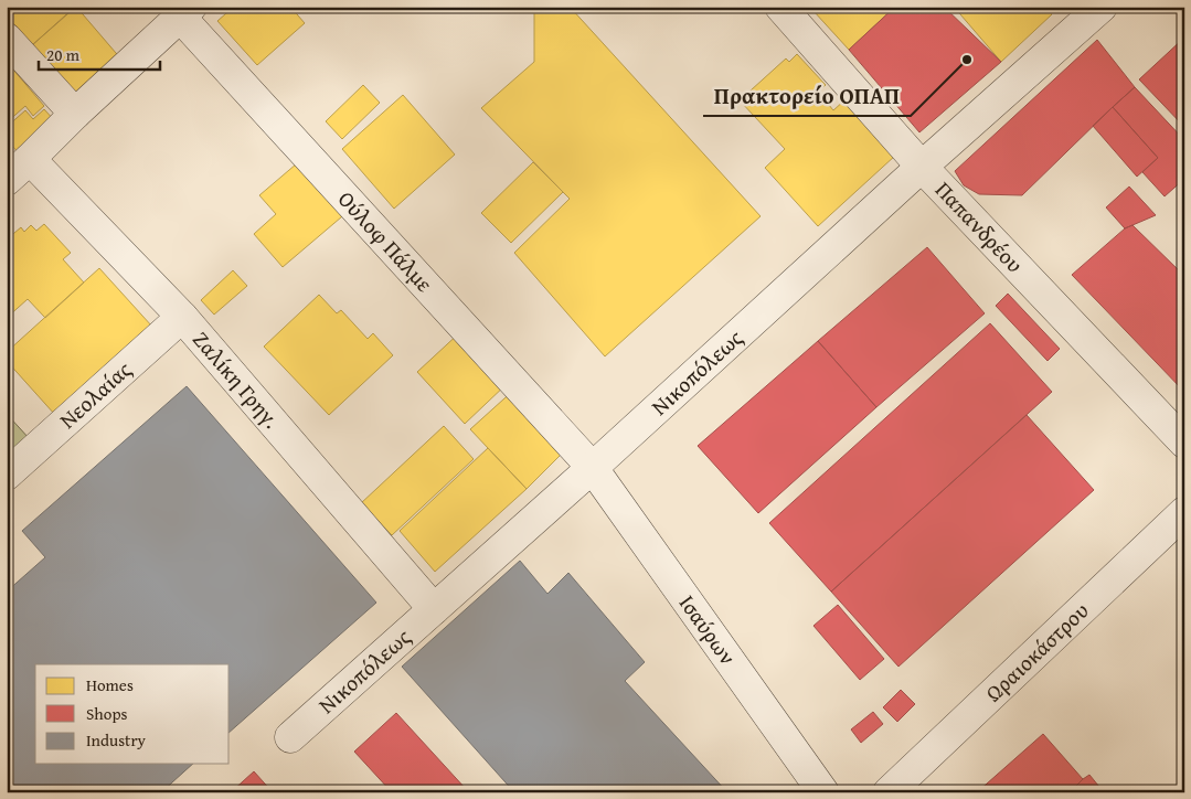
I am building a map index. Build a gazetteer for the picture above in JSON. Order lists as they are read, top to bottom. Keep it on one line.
{"streets":{"street":["Παπανδρέου","Ούλοφ Πάλμε","Νικοπόλεως","Ζαλίκη Γρηγ.","Νεολαίας","Ισαύρων","Ωραιοκάστρου"]},"crossings":[["Παπανδρέου","Νικοπόλεως"],["Ούλοφ Πάλμε","Νικοπόλεως"],["Ούλοφ Πάλμε","Ισαύρων"],["Νικοπόλεως","Ζαλίκη Γρηγ."],["Νικοπόλεως","Ισαύρων"],["Ζαλίκη Γρηγ.","Νεολαίας"]],"places":["Πρακτορείο ΟΠΑΠ"],"legend":["Homes","Shops","Industry"],"scale_bar":"20 m"}
